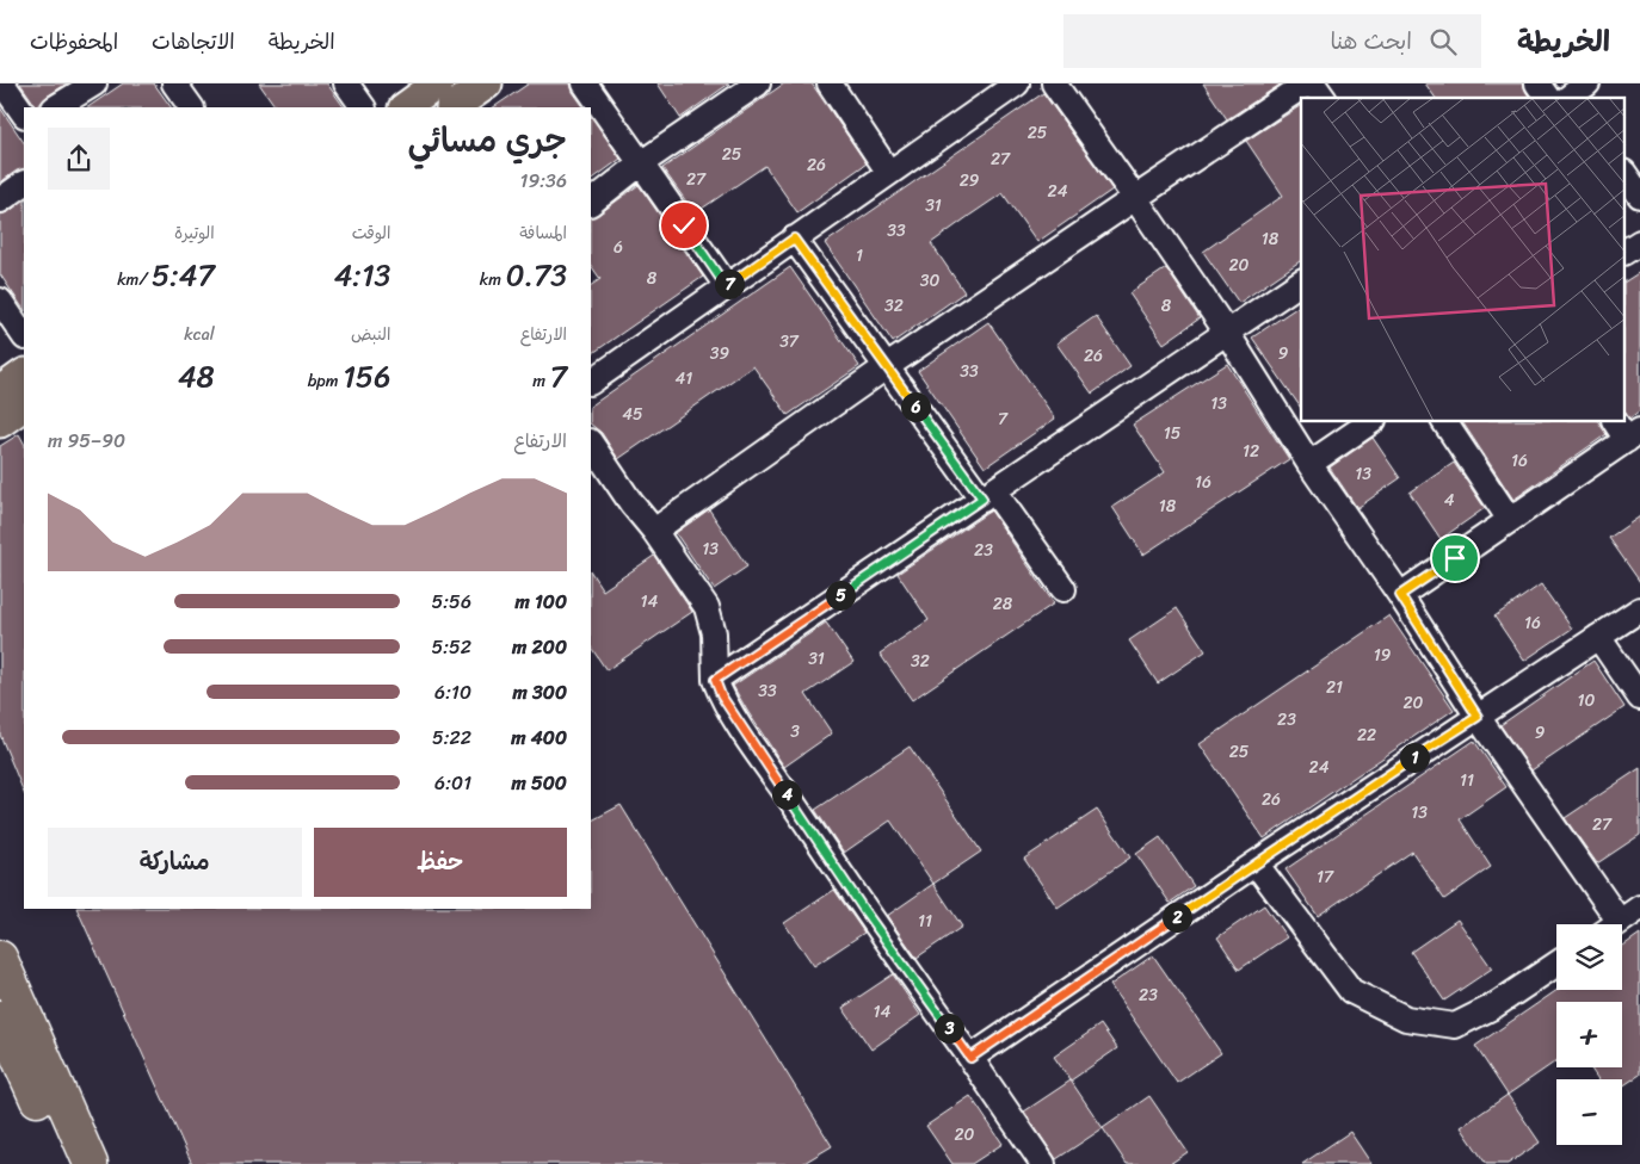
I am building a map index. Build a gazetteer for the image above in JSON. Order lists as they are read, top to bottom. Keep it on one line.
{"house_numbers":["25","25","27","26","27","29","24","31","33","18","6","1","20","8","30","32","8","37","39","9","26","33","41","13","45","7","15","12","16","13","16","4","18","13","23","14","28","16","19","31","32","21","33","10","20","23","3","9","22","25","24","11","26","13","27","17","11","23","14","20"],"page":{"header":"الخريطة","search":"ابحث هنا","nav":["الخريطة","الاتجاهات","المحفوظات"],"heading":["جري مسائي","19:36"],"stats":[["المسافة","0.73 km"],["الوقت","4:13"],["الوتيرة","5:47 /km"],["الارتفاع","7 m"],["النبض","156 bpm"],["kcal","48"]],"pins":["7","6","5","1","4","2","3"],"chart":["الارتفاع","90–95 m"],"list":[{"name":"100 m","note":"5:56"},{"name":"200 m","note":"5:52"},{"name":"300 m","note":"6:10"},{"name":"400 m","note":"5:22"},{"name":"500 m","note":"6:01"}],"buttons":["حفظ","مشاركة"],"map_buttons":["+","−"]}}
